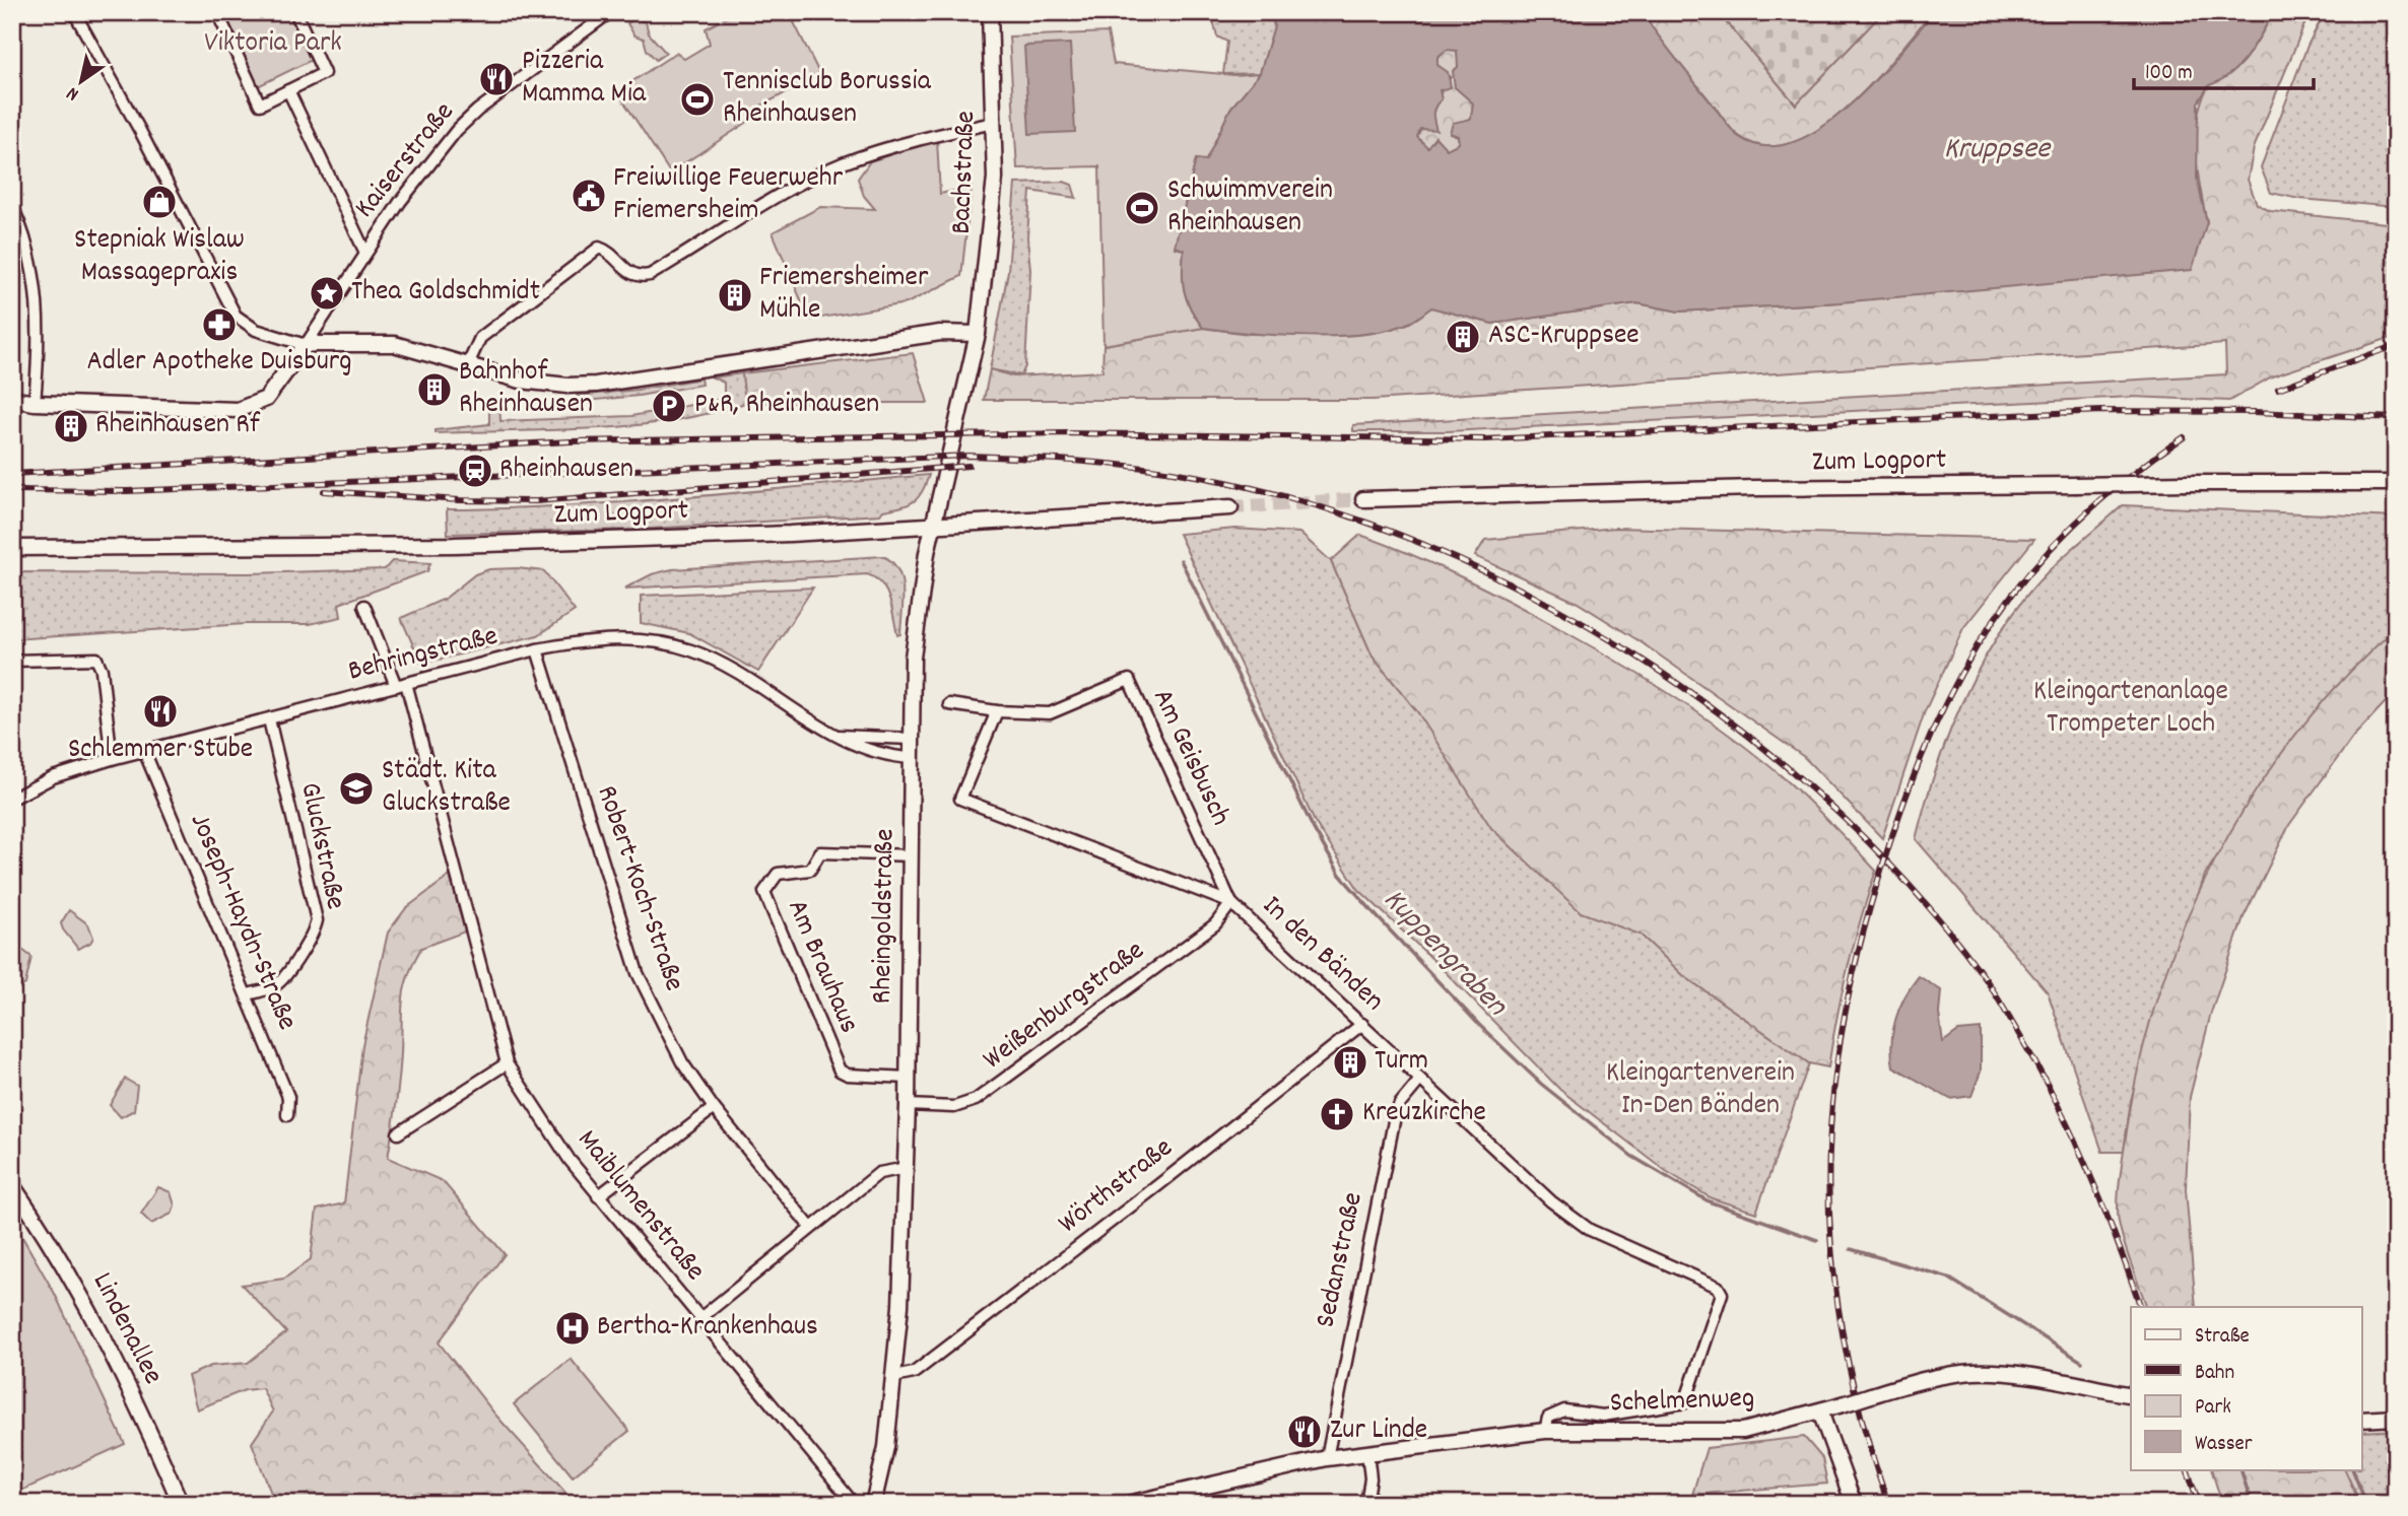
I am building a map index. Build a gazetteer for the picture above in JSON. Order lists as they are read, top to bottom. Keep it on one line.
{"streets":{"street":["Kaiserstraße","Bachstraße","Zum Logport","Behringstraße","Am Geisbusch","Gluckstraße","Robert-Koch-Straße","Rheingoldstraße","Joseph-Haydn-Straße","In den Bänden","Am Brauhaus","Weißenburgstraße","Wörthstraße","Maiblumenstraße","Sedanstraße","Lindenallee","Schelmenweg"]},"crossings":[["Bachstraße","Rheingoldstraße"],["Zum Logport","Rheingoldstraße"],["Behringstraße","Gluckstraße"],["Behringstraße","Robert-Koch-Straße"],["Behringstraße","Rheingoldstraße"],["Behringstraße","Joseph-Haydn-Straße"],["Behringstraße","Maiblumenstraße"],["Am Geisbusch","In den Bänden"],["Am Geisbusch","Weißenburgstraße"],["Gluckstraße","Joseph-Haydn-Straße"],["Rheingoldstraße","Am Brauhaus"],["Rheingoldstraße","Weißenburgstraße"],["Rheingoldstraße","Wörthstraße"],["In den Bänden","Weißenburgstraße"],["In den Bänden","Wörthstraße"],["In den Bänden","Sedanstraße"],["In den Bänden","Schelmenweg"],["Sedanstraße","Schelmenweg"]],"water":["Kruppsee","Kuppengraben"],"parks":["Viktoria Park","Kleingartenanlage Trompeter Loch","Kleingartenverein In-Den Bänden"],"places":{"restaurant":["Pizzeria Mamma Mia","Schlemmer Stube","Zur Linde"],"sports":["Tennisclub Borussia Rheinhausen","Schwimmverein Rheinhausen"],"public building":["Freiwillige Feuerwehr Friemersheim"],"shop":["Stepniak Wislaw Massagepraxis"],"place":["Thea Goldschmidt"],"building":["Friemersheimer Mühle","ASC-Kruppsee","Bahnhof Rheinhausen","Rheinhausen Rf","Turm"],"pharmacy":["Adler Apotheke Duisburg"],"parking":["P&R, Rheinhausen"],"station":["Rheinhausen"],"school or university":["Städt. Kita Gluckstraße"],"church":["Kreuzkirche"],"hospital":["Bertha-Krankenhaus"]},"legend":["Straße","Bahn","Park","Wasser"],"scale_bar":"100 m","north":"bottom left"}
